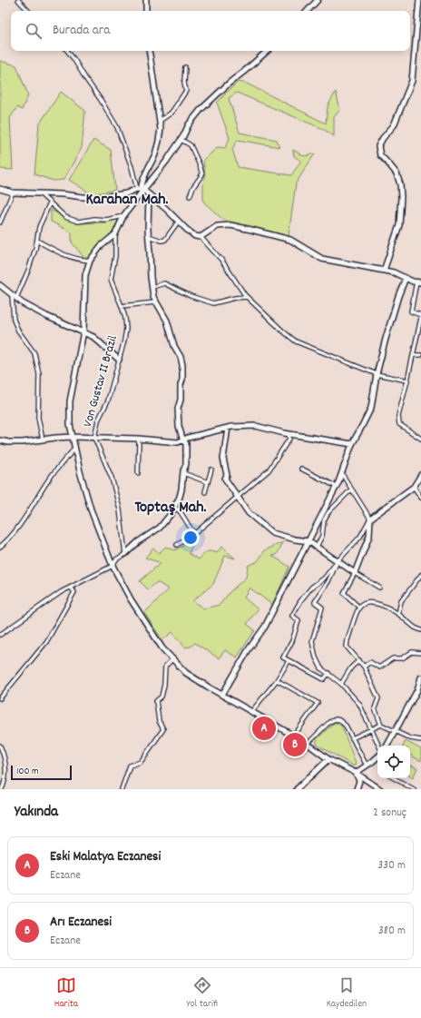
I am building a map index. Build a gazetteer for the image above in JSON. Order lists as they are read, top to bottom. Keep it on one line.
{"streets":{"street":["Von Gustav II Brazil"]},"districts":["Karahan Mah.","Toptaş Mah."],"scale_bar":"100 m","page":{"search":"Burada ara","pins":["A","B"],"scale":"100 m","heading":["Yakında","2 sonuç"],"list":[{"mark":"A","name":"Eski Malatya Eczanesi","note":"Eczane","value":"330 m"},{"mark":"B","name":"Arı Eczanesi","note":"Eczane","value":"380 m"}],"nav":["Harita","Yol tarifi","Kaydedilen"]}}
